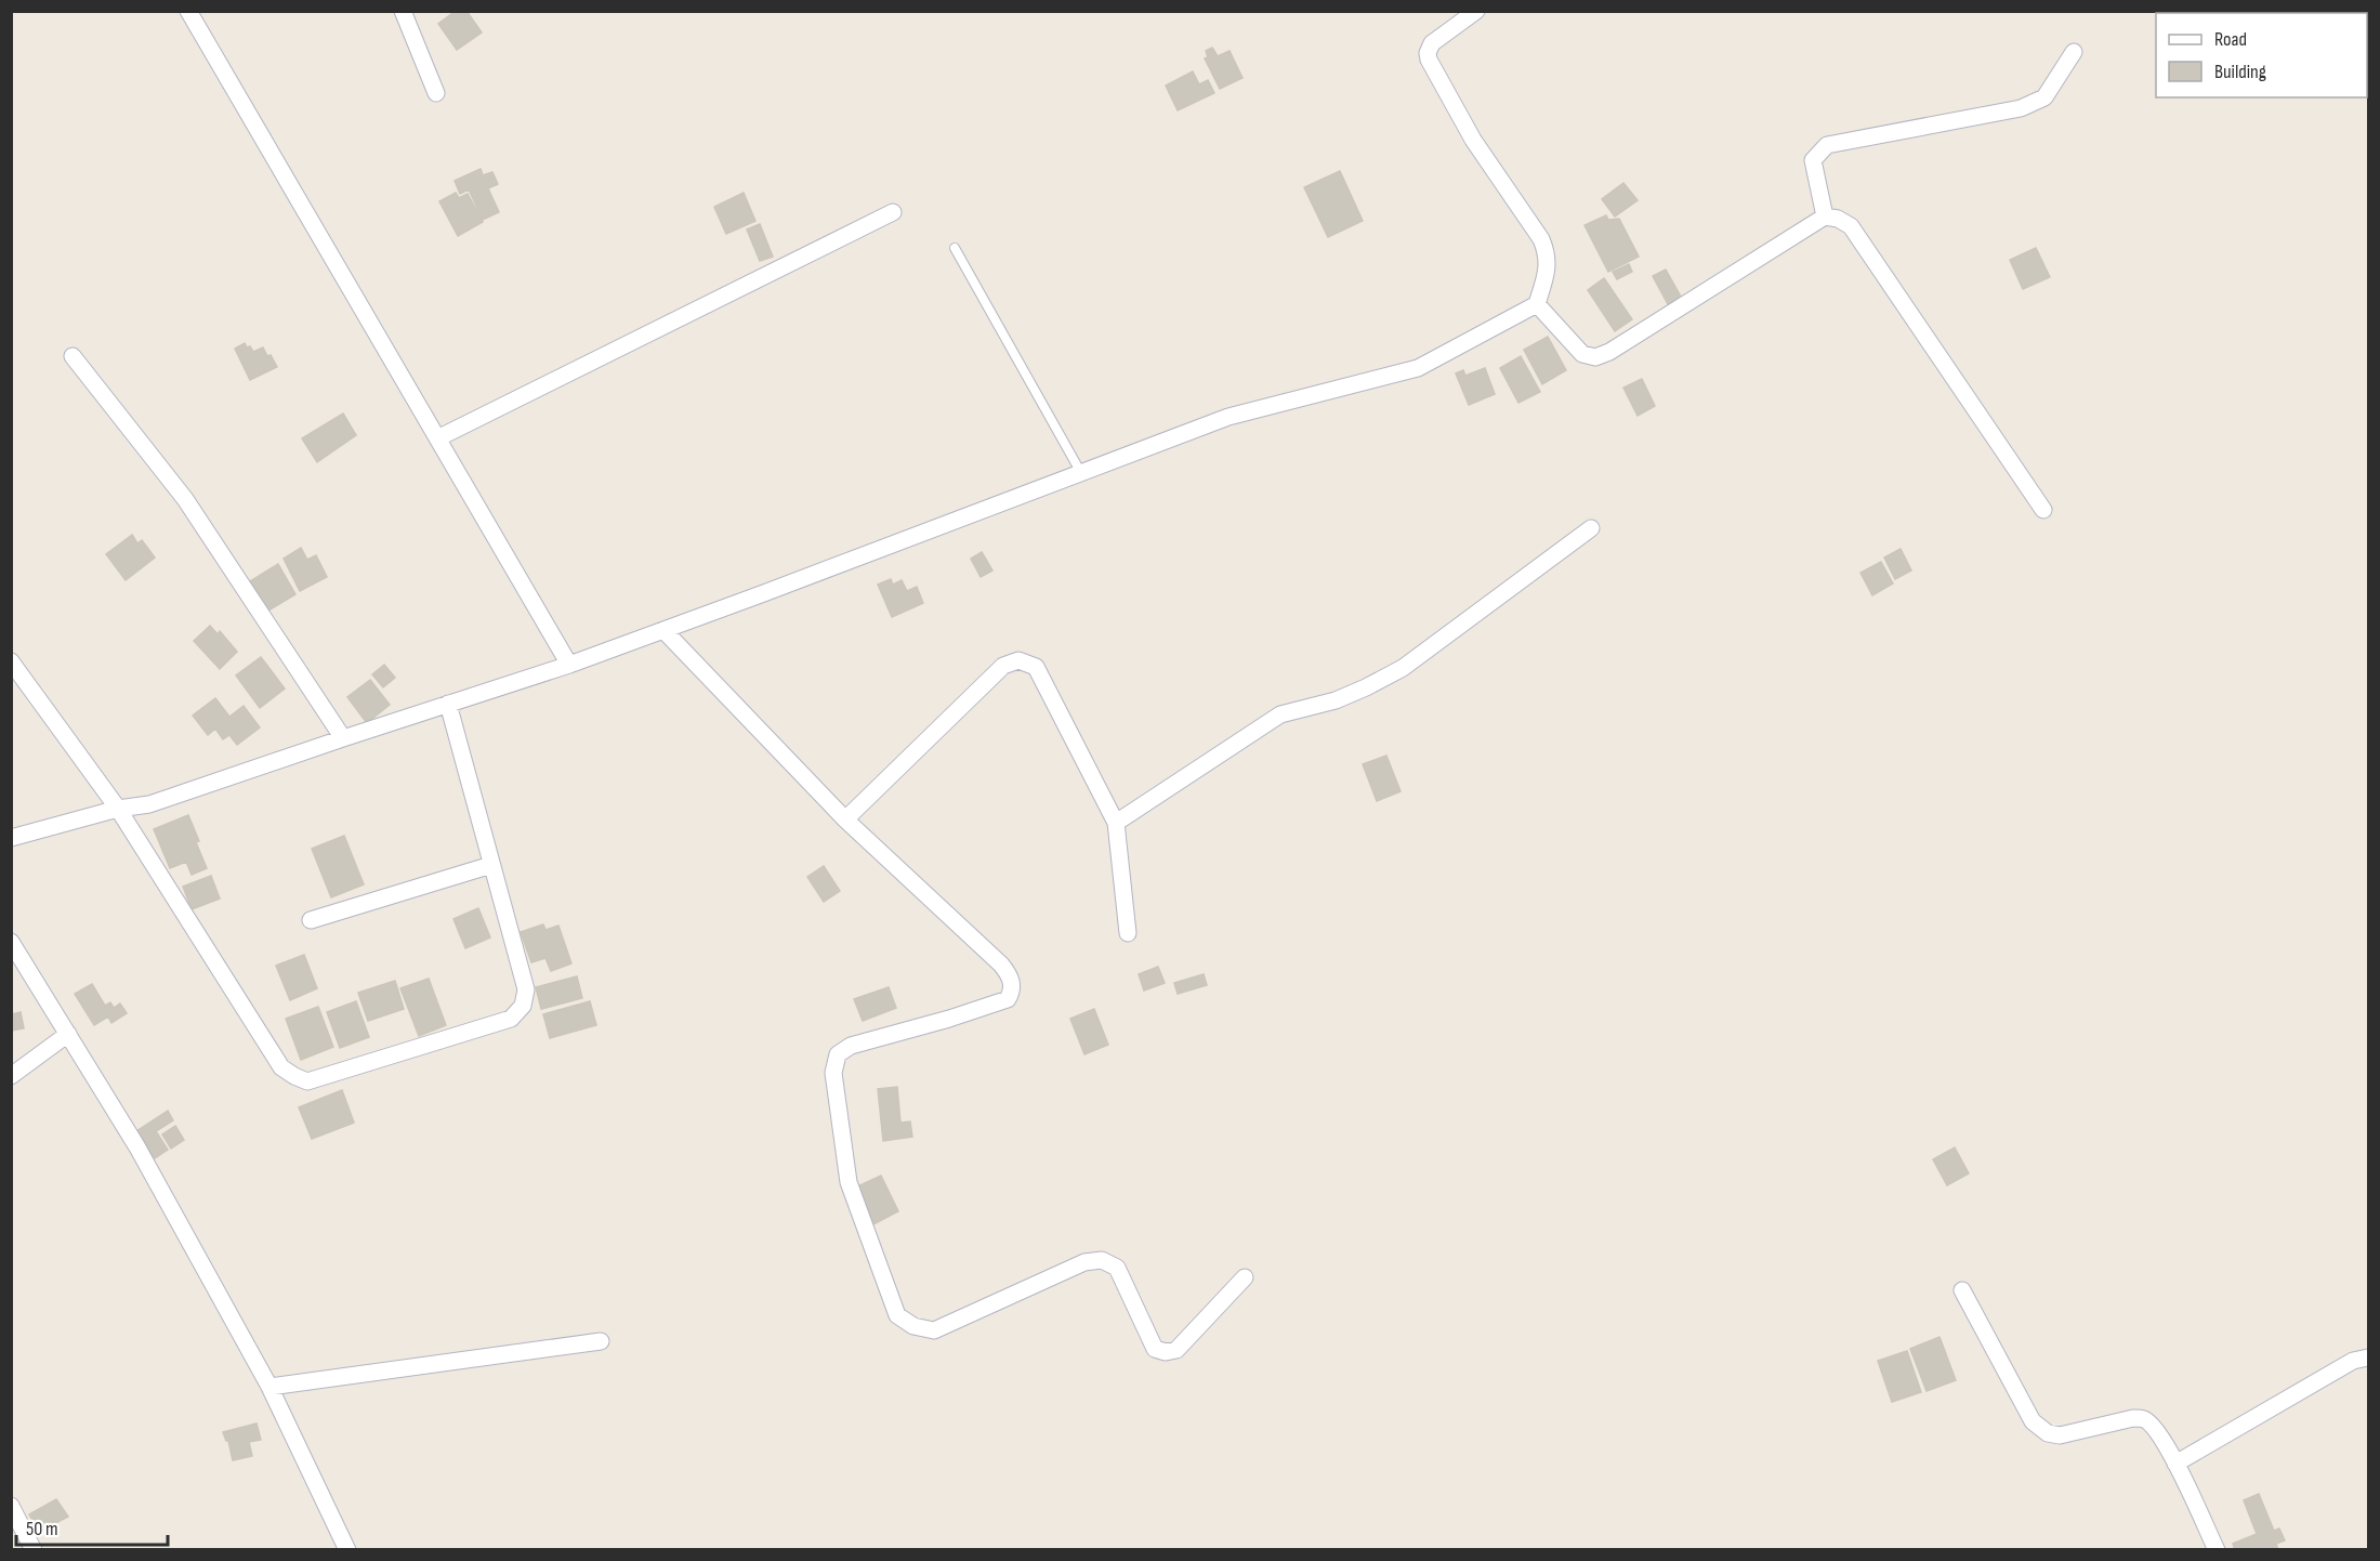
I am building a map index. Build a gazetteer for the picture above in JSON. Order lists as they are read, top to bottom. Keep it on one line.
{"legend":["Road","Building"],"scale_bar":"50 m"}
